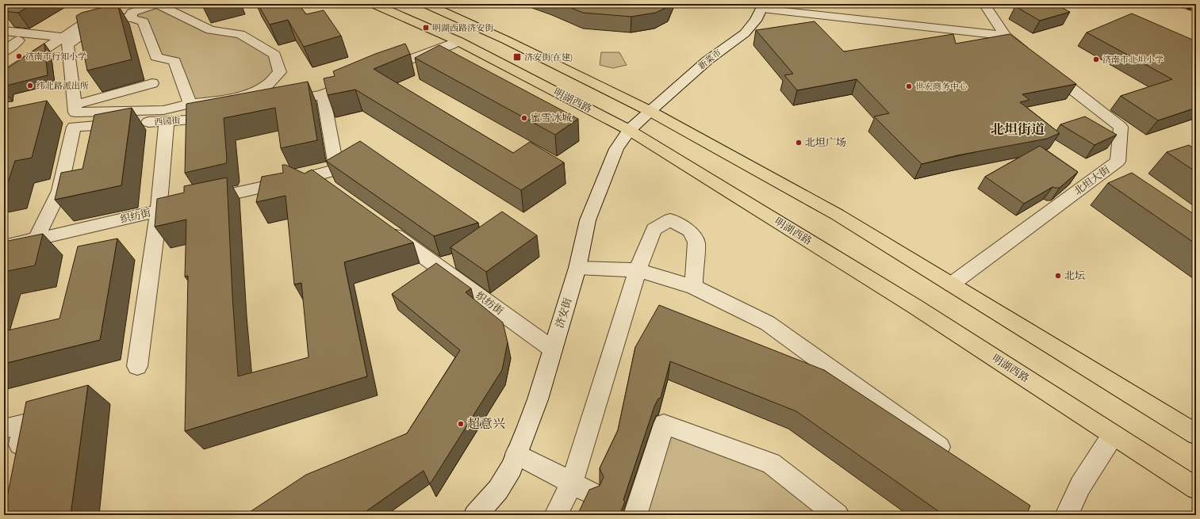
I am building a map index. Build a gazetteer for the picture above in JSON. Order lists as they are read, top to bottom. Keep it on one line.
{"streets":{"main road":["明湖西路"],"street":["新菜市","西园街","北坦大街","织纺街","济安街"]},"crossings":[["新菜市","济安街"],["明湖西路","济安街"],["西园街","织纺街"],["织纺街","济安街"]],"districts":["北坦街道"],"places":{"transit":["明湖西路济安街","济安街(在建)"],"other":["济南市行知小学","济南市北坦小学","纬北路派出所","世宏商务中心","蜜雪冰城","北坦广场","北坛","超意兴"]}}
